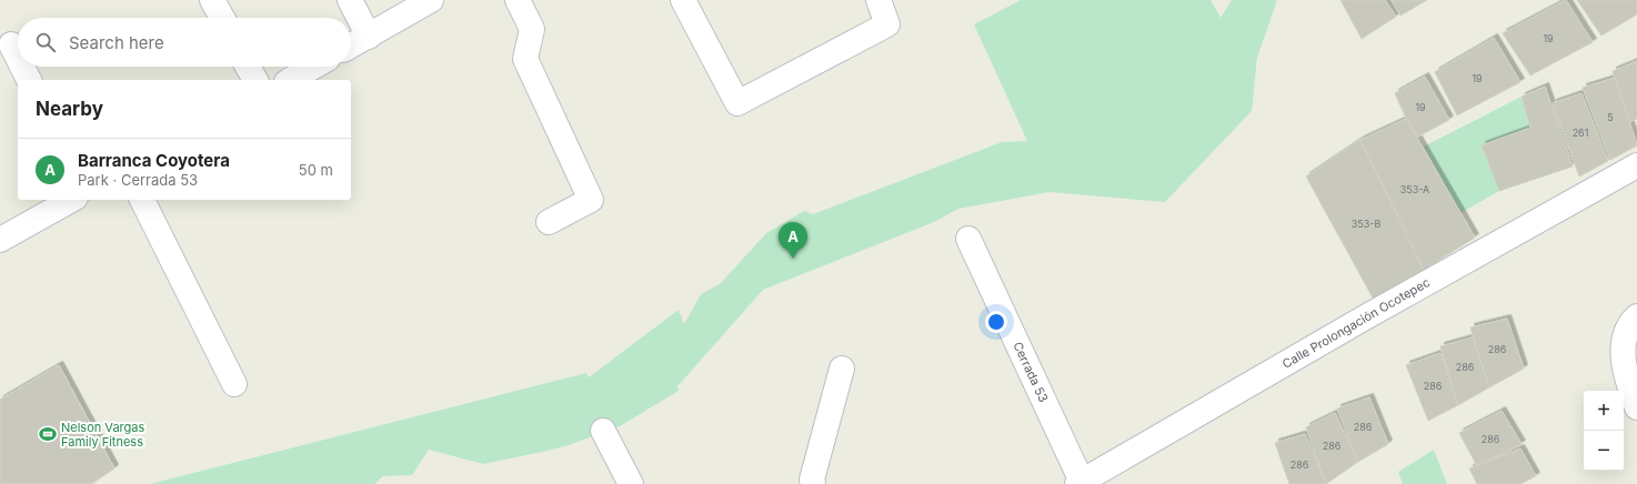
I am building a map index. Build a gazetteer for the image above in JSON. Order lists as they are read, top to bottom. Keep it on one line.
{"streets":{"street":["Calle Prolongación Ocotepec","Cerrada 53"]},"crossings":[["Calle Prolongación Ocotepec","Cerrada 53"]],"places":{"sports":["Nelson Vargas Family Fitness"]},"house_numbers":["19","19","19","5","261","353-A","353-B","286","286","286","286","286","286","286"],"page":{"search":"Search here","heading":"Nearby","list":[{"mark":"A","name":"Barranca Coyotera","note":"Park · Cerrada 53","value":"50 m"}],"pins":"A","map_buttons":["+","−"]}}
